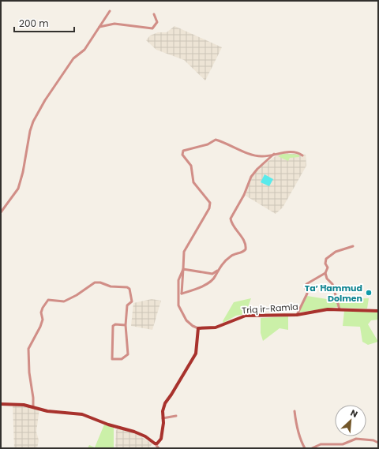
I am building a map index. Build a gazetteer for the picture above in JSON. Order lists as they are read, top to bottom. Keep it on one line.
{"streets":{"main road":["Triq ir-Ramla"]},"places":["Ta’ Ħammud Dolmen"],"scale_bar":"200 m","north":"top right"}
